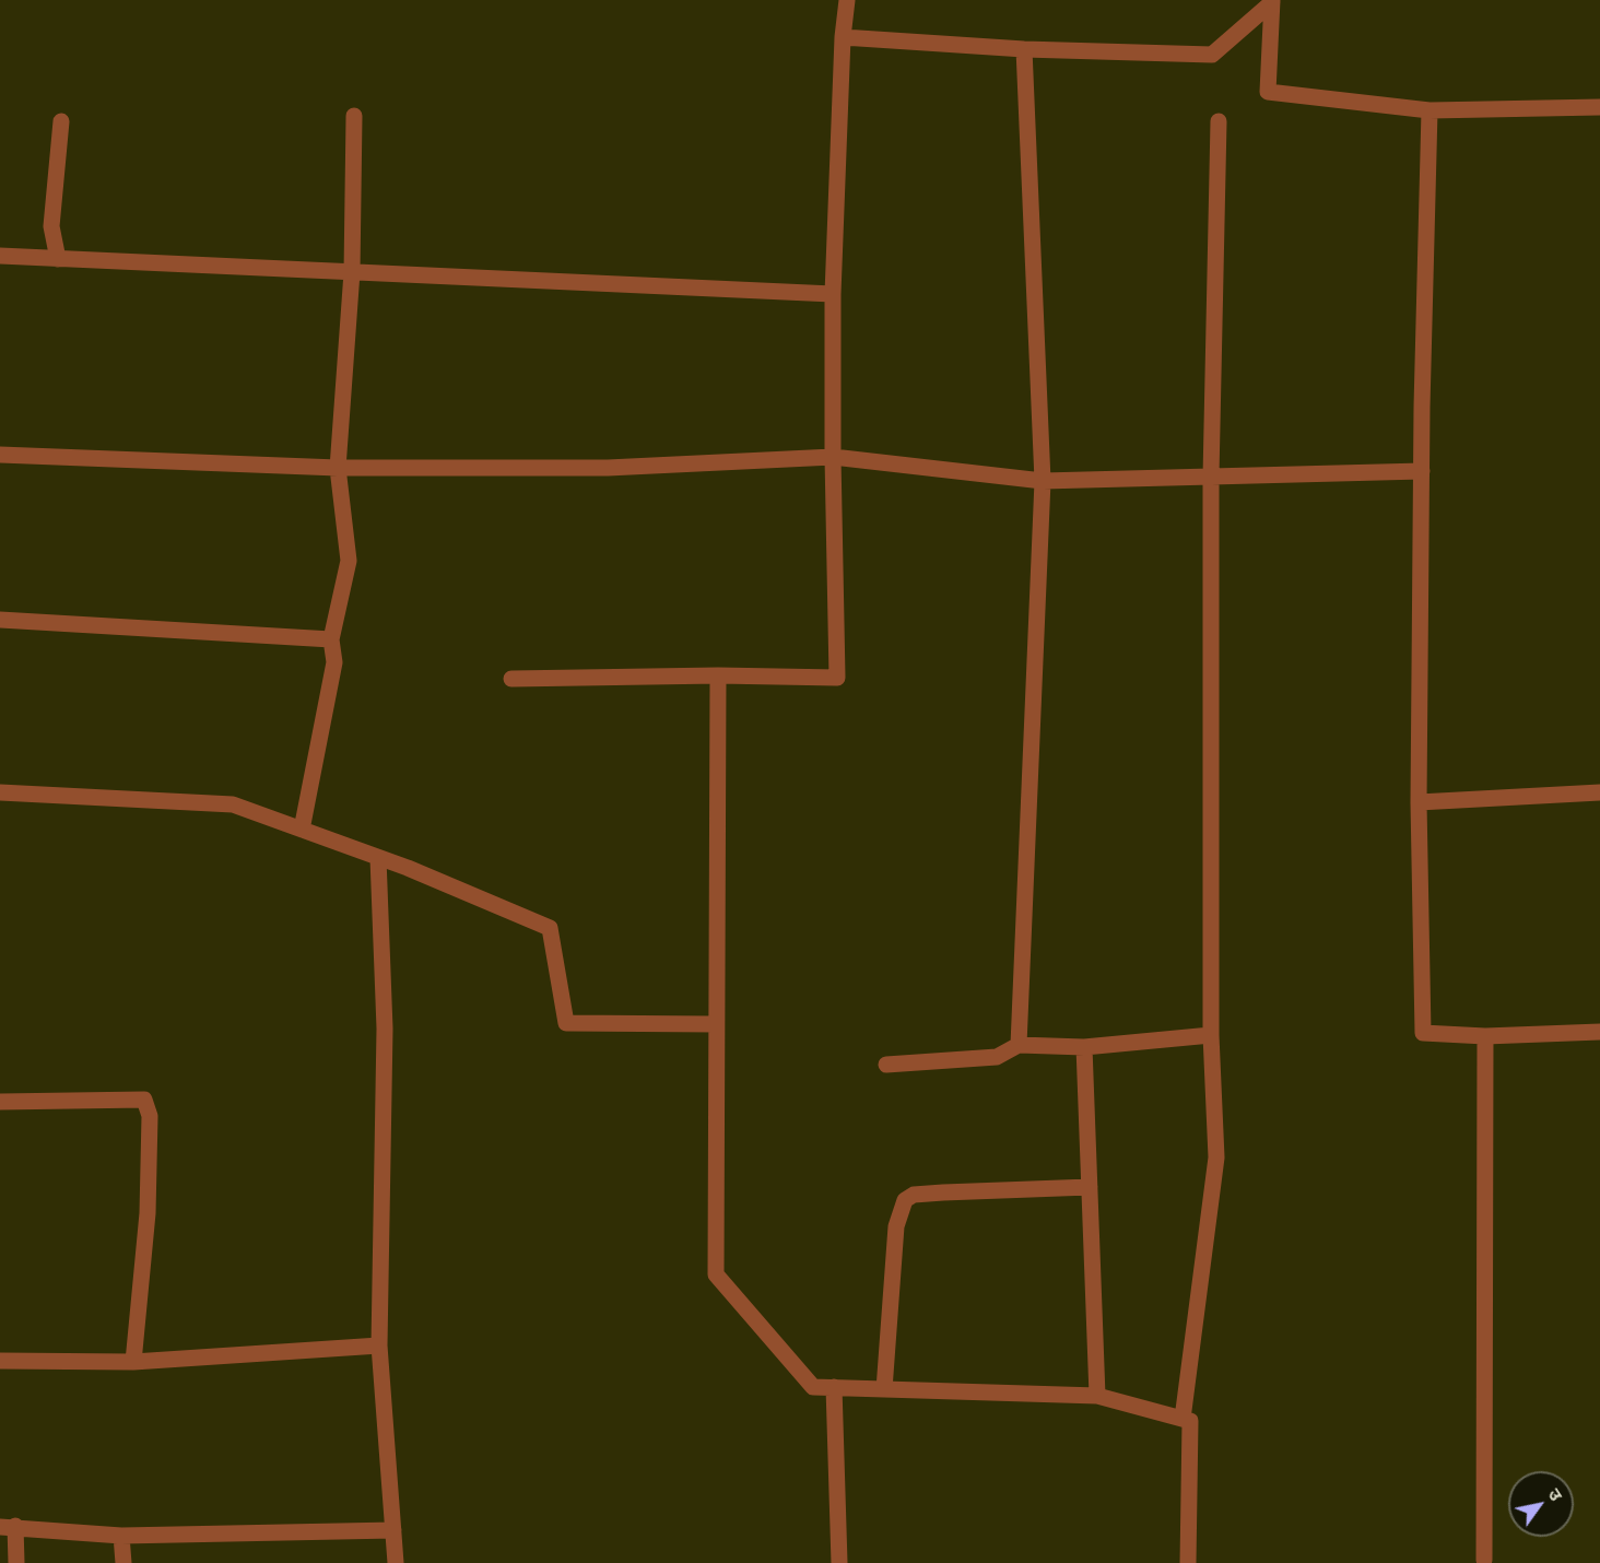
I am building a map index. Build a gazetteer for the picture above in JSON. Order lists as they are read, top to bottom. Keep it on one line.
{"north":"top right"}
